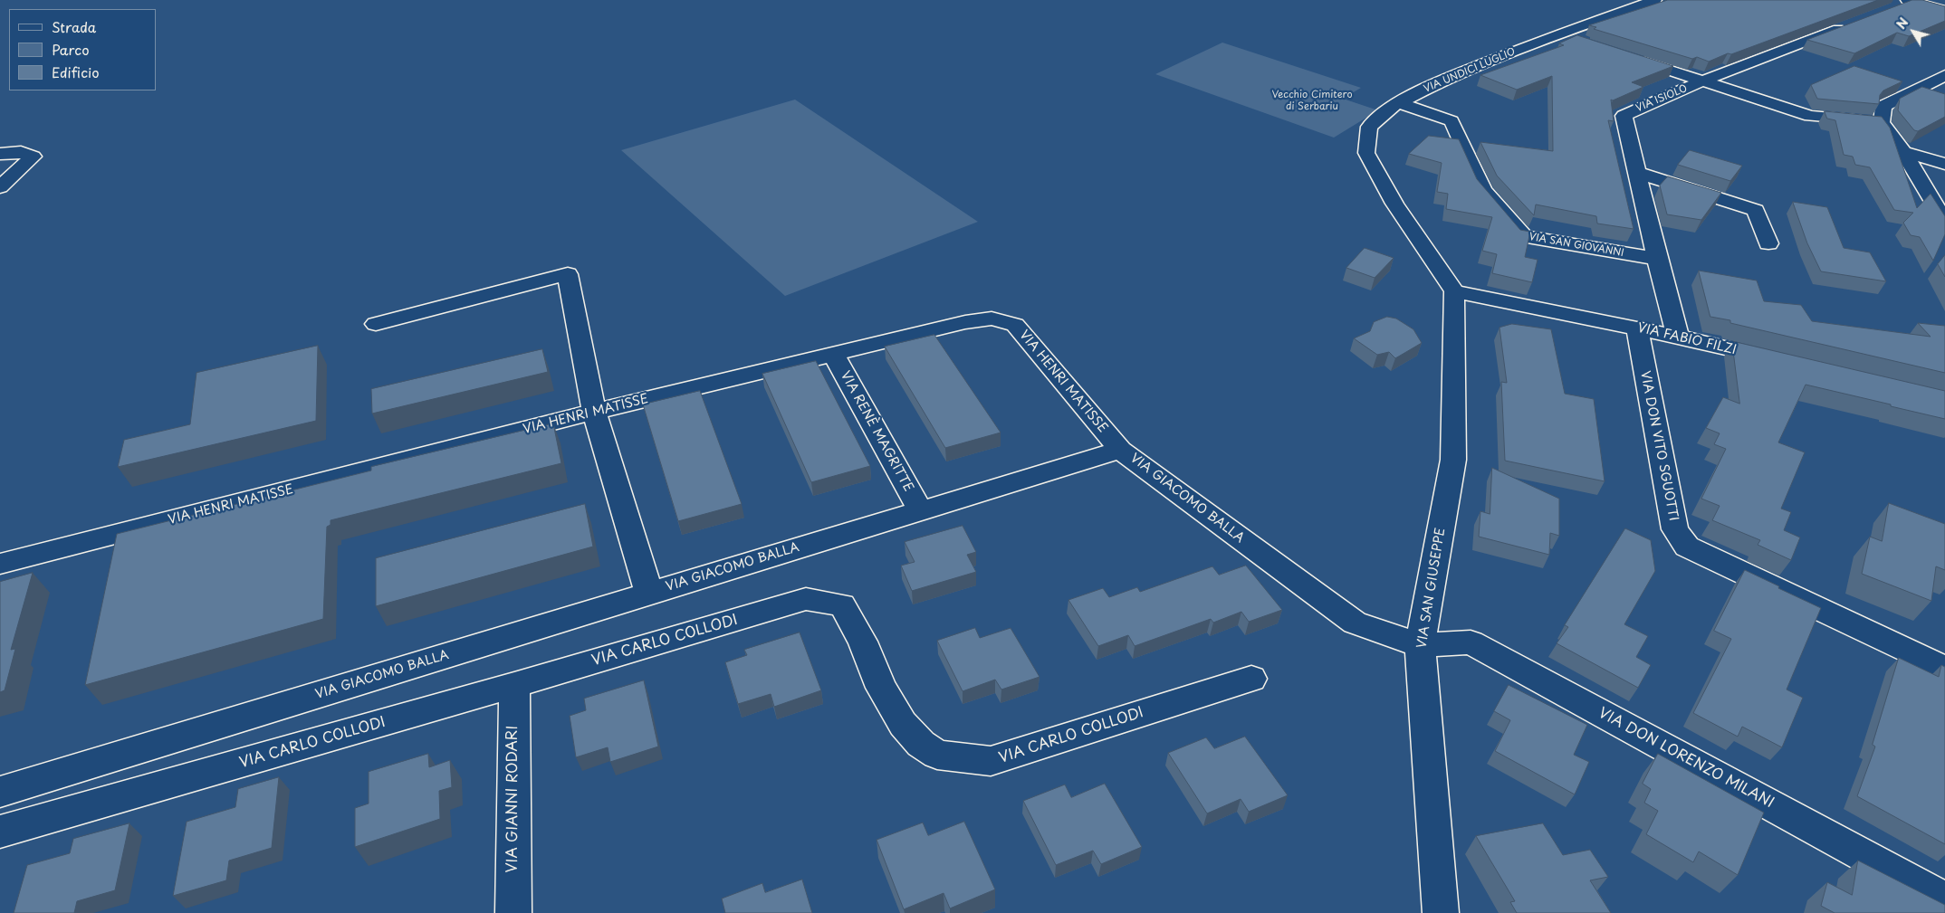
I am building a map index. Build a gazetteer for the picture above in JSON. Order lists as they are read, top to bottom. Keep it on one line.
{"streets":{"street":["VIA UNDICI LUGLIO","VIA ISIOLO","VIA SAN GIOVANNI","VIA FABIO FILZI","VIA HENRI MATISSE","VIA RENÈ MAGRITTE","VIA DON VITO SGUOTTI","VIA GIACOMO BALLA","VIA SAN GIUSEPPE","VIA CARLO COLLODI","VIA DON LORENZO MILANI","VIA GIANNI RODARI"]},"crossings":[["VIA UNDICI LUGLIO","VIA SAN GIOVANNI"],["VIA UNDICI LUGLIO","VIA FABIO FILZI"],["VIA UNDICI LUGLIO","VIA SAN GIUSEPPE"],["VIA ISIOLO","VIA SAN GIOVANNI"],["VIA ISIOLO","VIA FABIO FILZI"],["VIA FABIO FILZI","VIA DON VITO SGUOTTI"],["VIA FABIO FILZI","VIA SAN GIUSEPPE"],["VIA HENRI MATISSE","VIA RENÈ MAGRITTE"],["VIA HENRI MATISSE","VIA GIACOMO BALLA"],["VIA RENÈ MAGRITTE","VIA GIACOMO BALLA"],["VIA GIACOMO BALLA","VIA SAN GIUSEPPE"],["VIA GIACOMO BALLA","VIA DON LORENZO MILANI"],["VIA SAN GIUSEPPE","VIA DON LORENZO MILANI"],["VIA CARLO COLLODI","VIA GIANNI RODARI"]],"parks":["Vecchio Cimitero di Serbariu"],"legend":["Strada","Parco","Edificio"],"north":"top left"}
